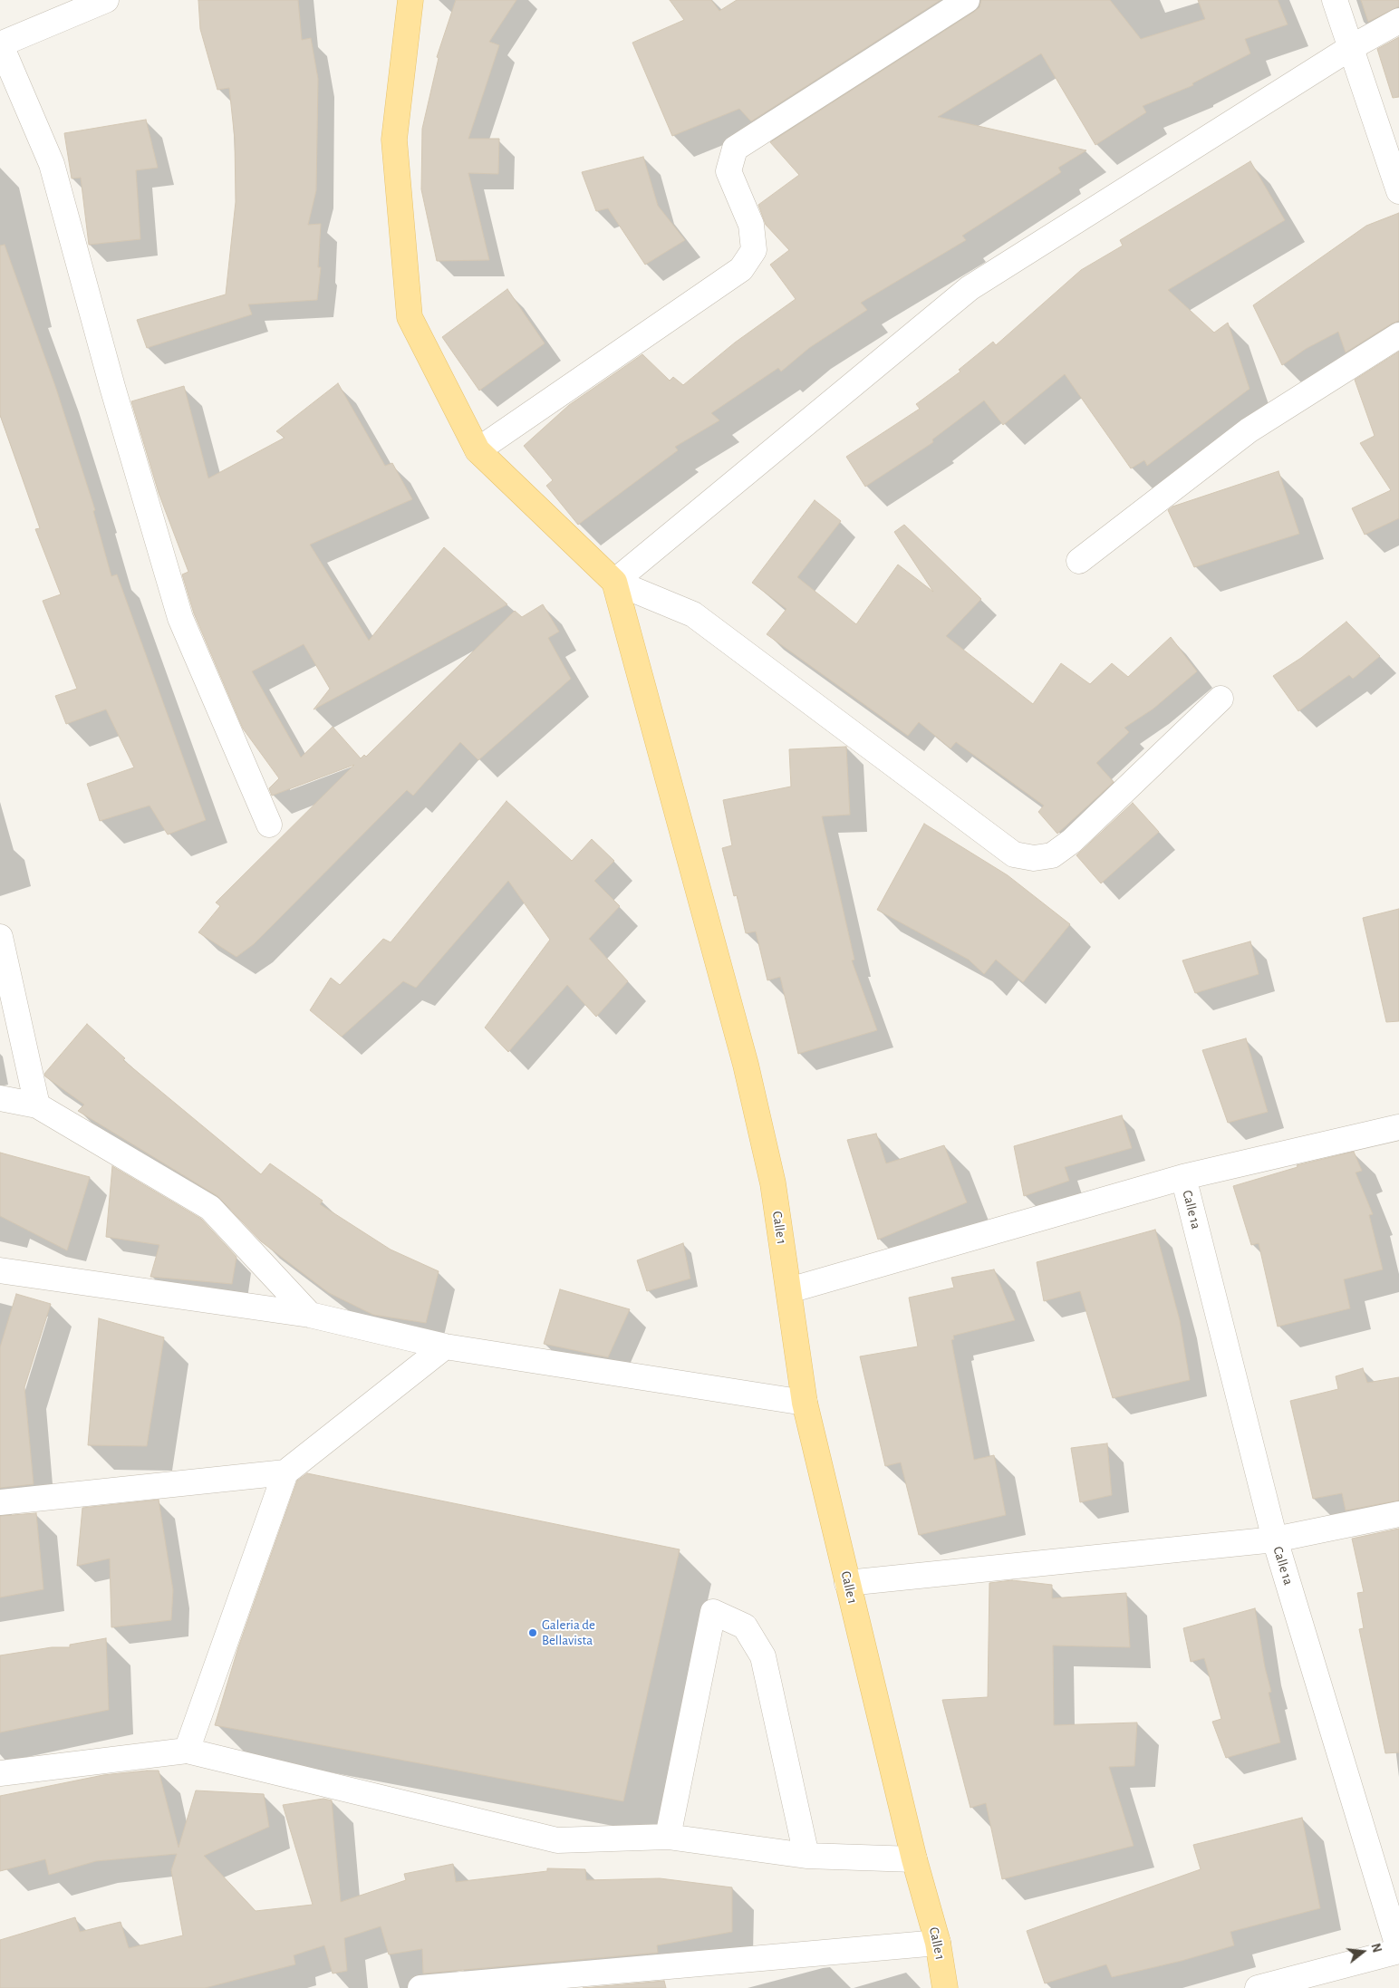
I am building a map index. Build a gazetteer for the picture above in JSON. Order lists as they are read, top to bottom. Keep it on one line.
{"streets":{"main road":["Calle 1"],"street":["Calle 1a"]},"places":["Galeria de Bellavista"],"north":"right"}
